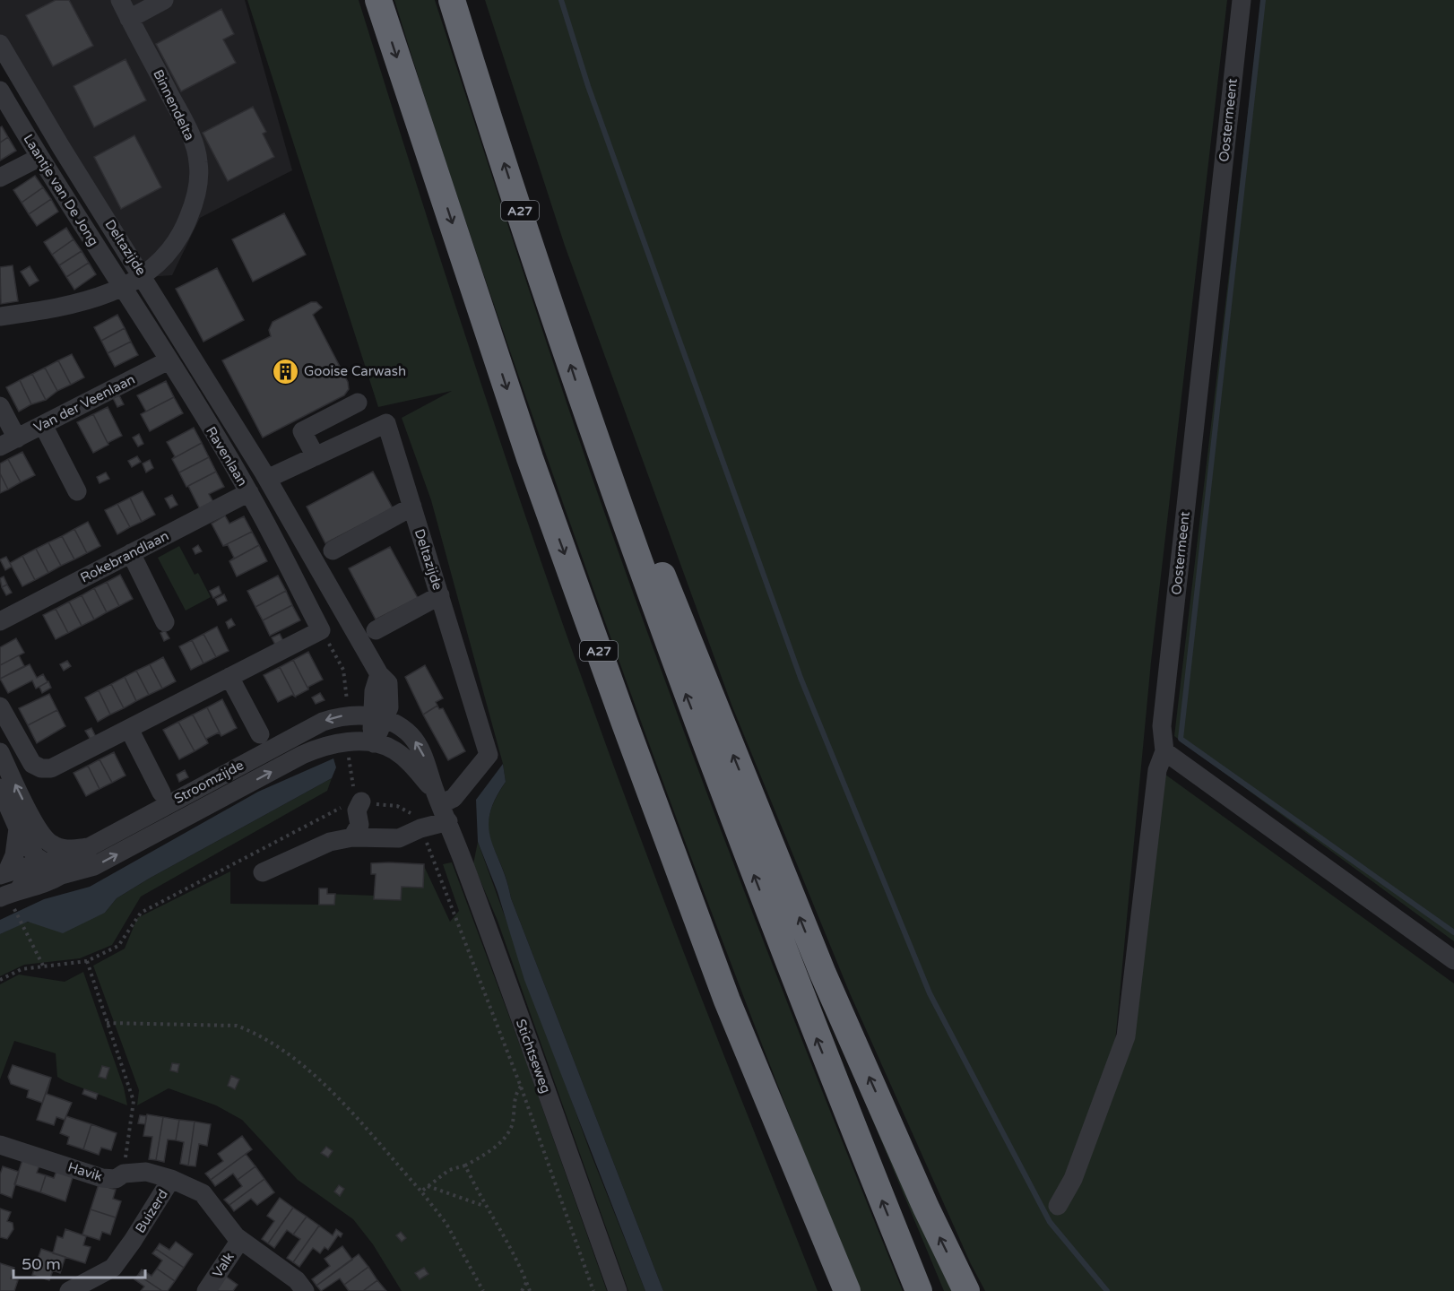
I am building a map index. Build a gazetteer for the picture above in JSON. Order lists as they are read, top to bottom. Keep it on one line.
{"streets":{"highway":["A27"],"street":["Binnendelta","Oostermeent","Laantje van De Jong","Deltazijde","Van der Veenlaan","Ravenlaan","Rokebrandlaan","Stroomzijde","Stichtseweg","Havik","Buizerd","Valk"]},"crossings":[["Binnendelta","Laantje van De Jong"],["Binnendelta","Deltazijde"],["Binnendelta","Ravenlaan"],["Laantje van De Jong","Ravenlaan"],["Deltazijde","Stroomzijde"],["Deltazijde","Stichtseweg"],["Van der Veenlaan","Ravenlaan"],["Ravenlaan","Rokebrandlaan"],["Stroomzijde","Stichtseweg"],["Havik","Buizerd"],["Buizerd","Valk"]],"places":{"building":["Gooise Carwash"]},"scale_bar":"50 m"}
